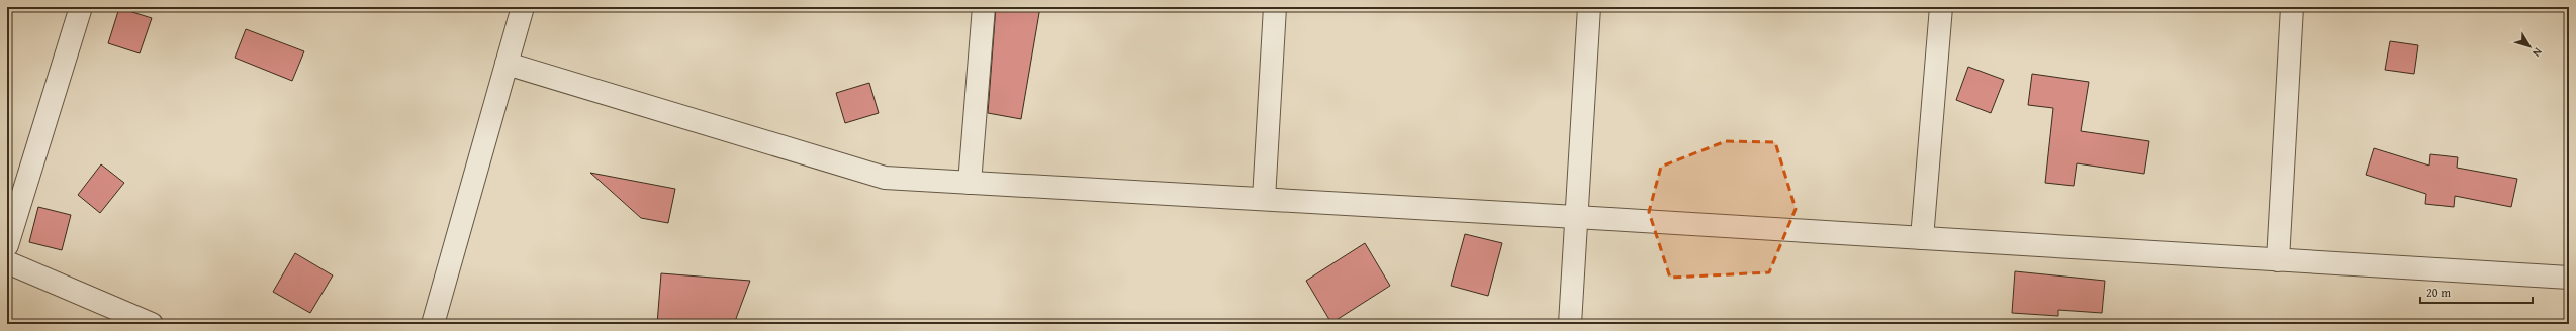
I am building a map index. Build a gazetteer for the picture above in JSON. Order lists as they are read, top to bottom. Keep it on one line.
{"scale_bar":"20 m","north":"bottom right"}
